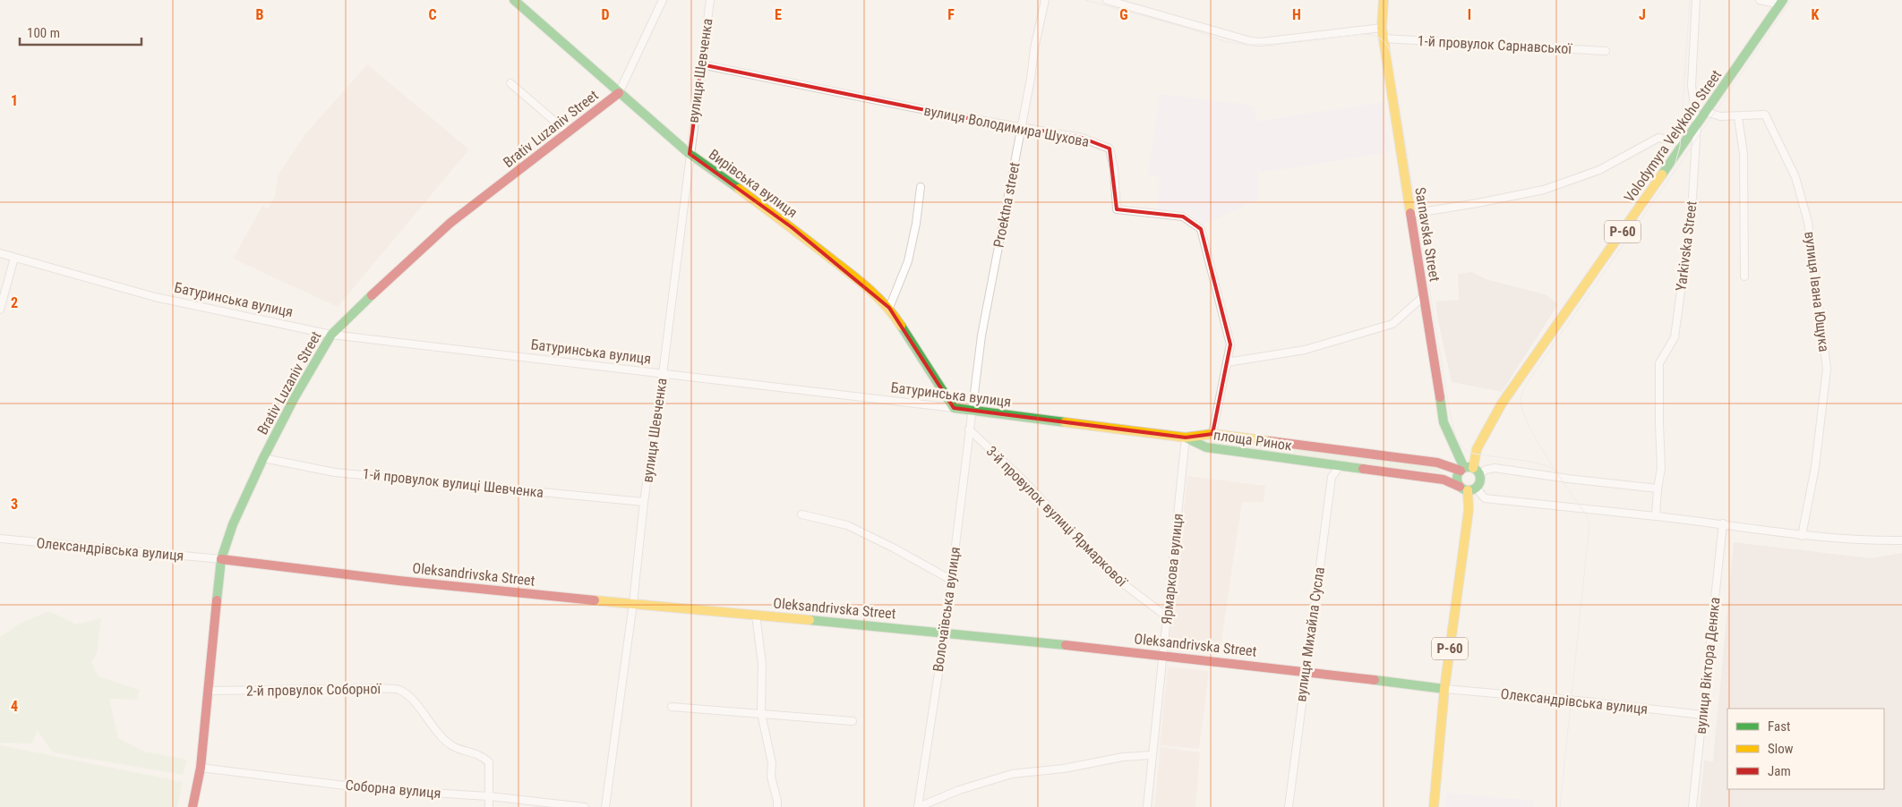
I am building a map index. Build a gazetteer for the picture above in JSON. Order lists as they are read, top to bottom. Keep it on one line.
{"streets":{"main road":["Brativ Luzaniv Street","Volodymyra Velykoho Street","Вирівська вулиця","Р-60","Sarnavska Street","Батуринська вулиця","площа Ринок","Oleksandrivska Street"],"street":["1-й провулок Сарнавської","вулиця Шевченка","вулиця Володимира Шухова","Proektna street","Yarkivska Street","вулиця Івана Ющука","1-й провулок вулиці Шевченка","3-й провулок вулиці Ярмаркової","Олександрівська вулиця","Ярмаркова вулиця","Волочаївська вулиця","вулиця Михайла Сусла","вулиця Віктора Деняка","2-й провулок Соборної","Соборна вулиця"]},"crossings":[["1-й провулок Сарнавської","Sarnavska Street"],["вулиця Шевченка","вулиця Володимира Шухова"],["вулиця Шевченка","Вирівська вулиця"],["вулиця Шевченка","Батуринська вулиця"],["вулиця Шевченка","1-й провулок вулиці Шевченка"],["вулиця Шевченка","Oleksandrivska Street"],["вулиця Володимира Шухова","Proektna street"],["вулиця Володимира Шухова","площа Ринок"],["Brativ Luzaniv Street","Вирівська вулиця"],["Brativ Luzaniv Street","Батуринська вулиця"],["Brativ Luzaniv Street","1-й провулок вулиці Шевченка"],["Brativ Luzaniv Street","Олександрівська вулиця"],["Brativ Luzaniv Street","Oleksandrivska Street"],["Brativ Luzaniv Street","2-й провулок Соборної"],["Brativ Luzaniv Street","Соборна вулиця"],["Volodymyra Velykoho Street","Р-60"],["Volodymyra Velykoho Street","Sarnavska Street"],["Volodymyra Velykoho Street","Yarkivska Street"],["Volodymyra Velykoho Street","вулиця Івана Ющука"],["Volodymyra Velykoho Street","площа Ринок"],["Вирівська вулиця","Батуринська вулиця"],["Proektna street","Батуринська вулиця"],["Proektna street","Волочаївська вулиця"],["Р-60","Sarnavska Street"],["Р-60","площа Ринок"],["Р-60","Олександрівська вулиця"],["Р-60","Oleksandrivska Street"],["Sarnavska Street","площа Ринок"],["Батуринська вулиця","площа Ринок"],["Батуринська вулиця","Ярмаркова вулиця"],["Батуринська вулиця","Волочаївська вулиця"],["площа Ринок","Ярмаркова вулиця"],["площа Ринок","вулиця Михайла Сусла"],["3-й провулок вулиці Ярмаркової","Ярмаркова вулиця"],["3-й провулок вулиці Ярмаркової","Волочаївська вулиця"],["Олександрівська вулиця","Oleksandrivska Street"],["Олександрівська вулиця","вулиця Віктора Деняка"],["Ярмаркова вулиця","Oleksandrivska Street"],["Oleksandrivska Street","Волочаївська вулиця"],["Oleksandrivska Street","вулиця Михайла Сусла"],["2-й провулок Соборної","Соборна вулиця"]],"legend":["Fast","Slow","Jam"],"scale_bar":"100 m","grid":{"columns":["B","C","D","E","F","G","H","I","J","K"],"rows":["1","2","3","4"]}}
